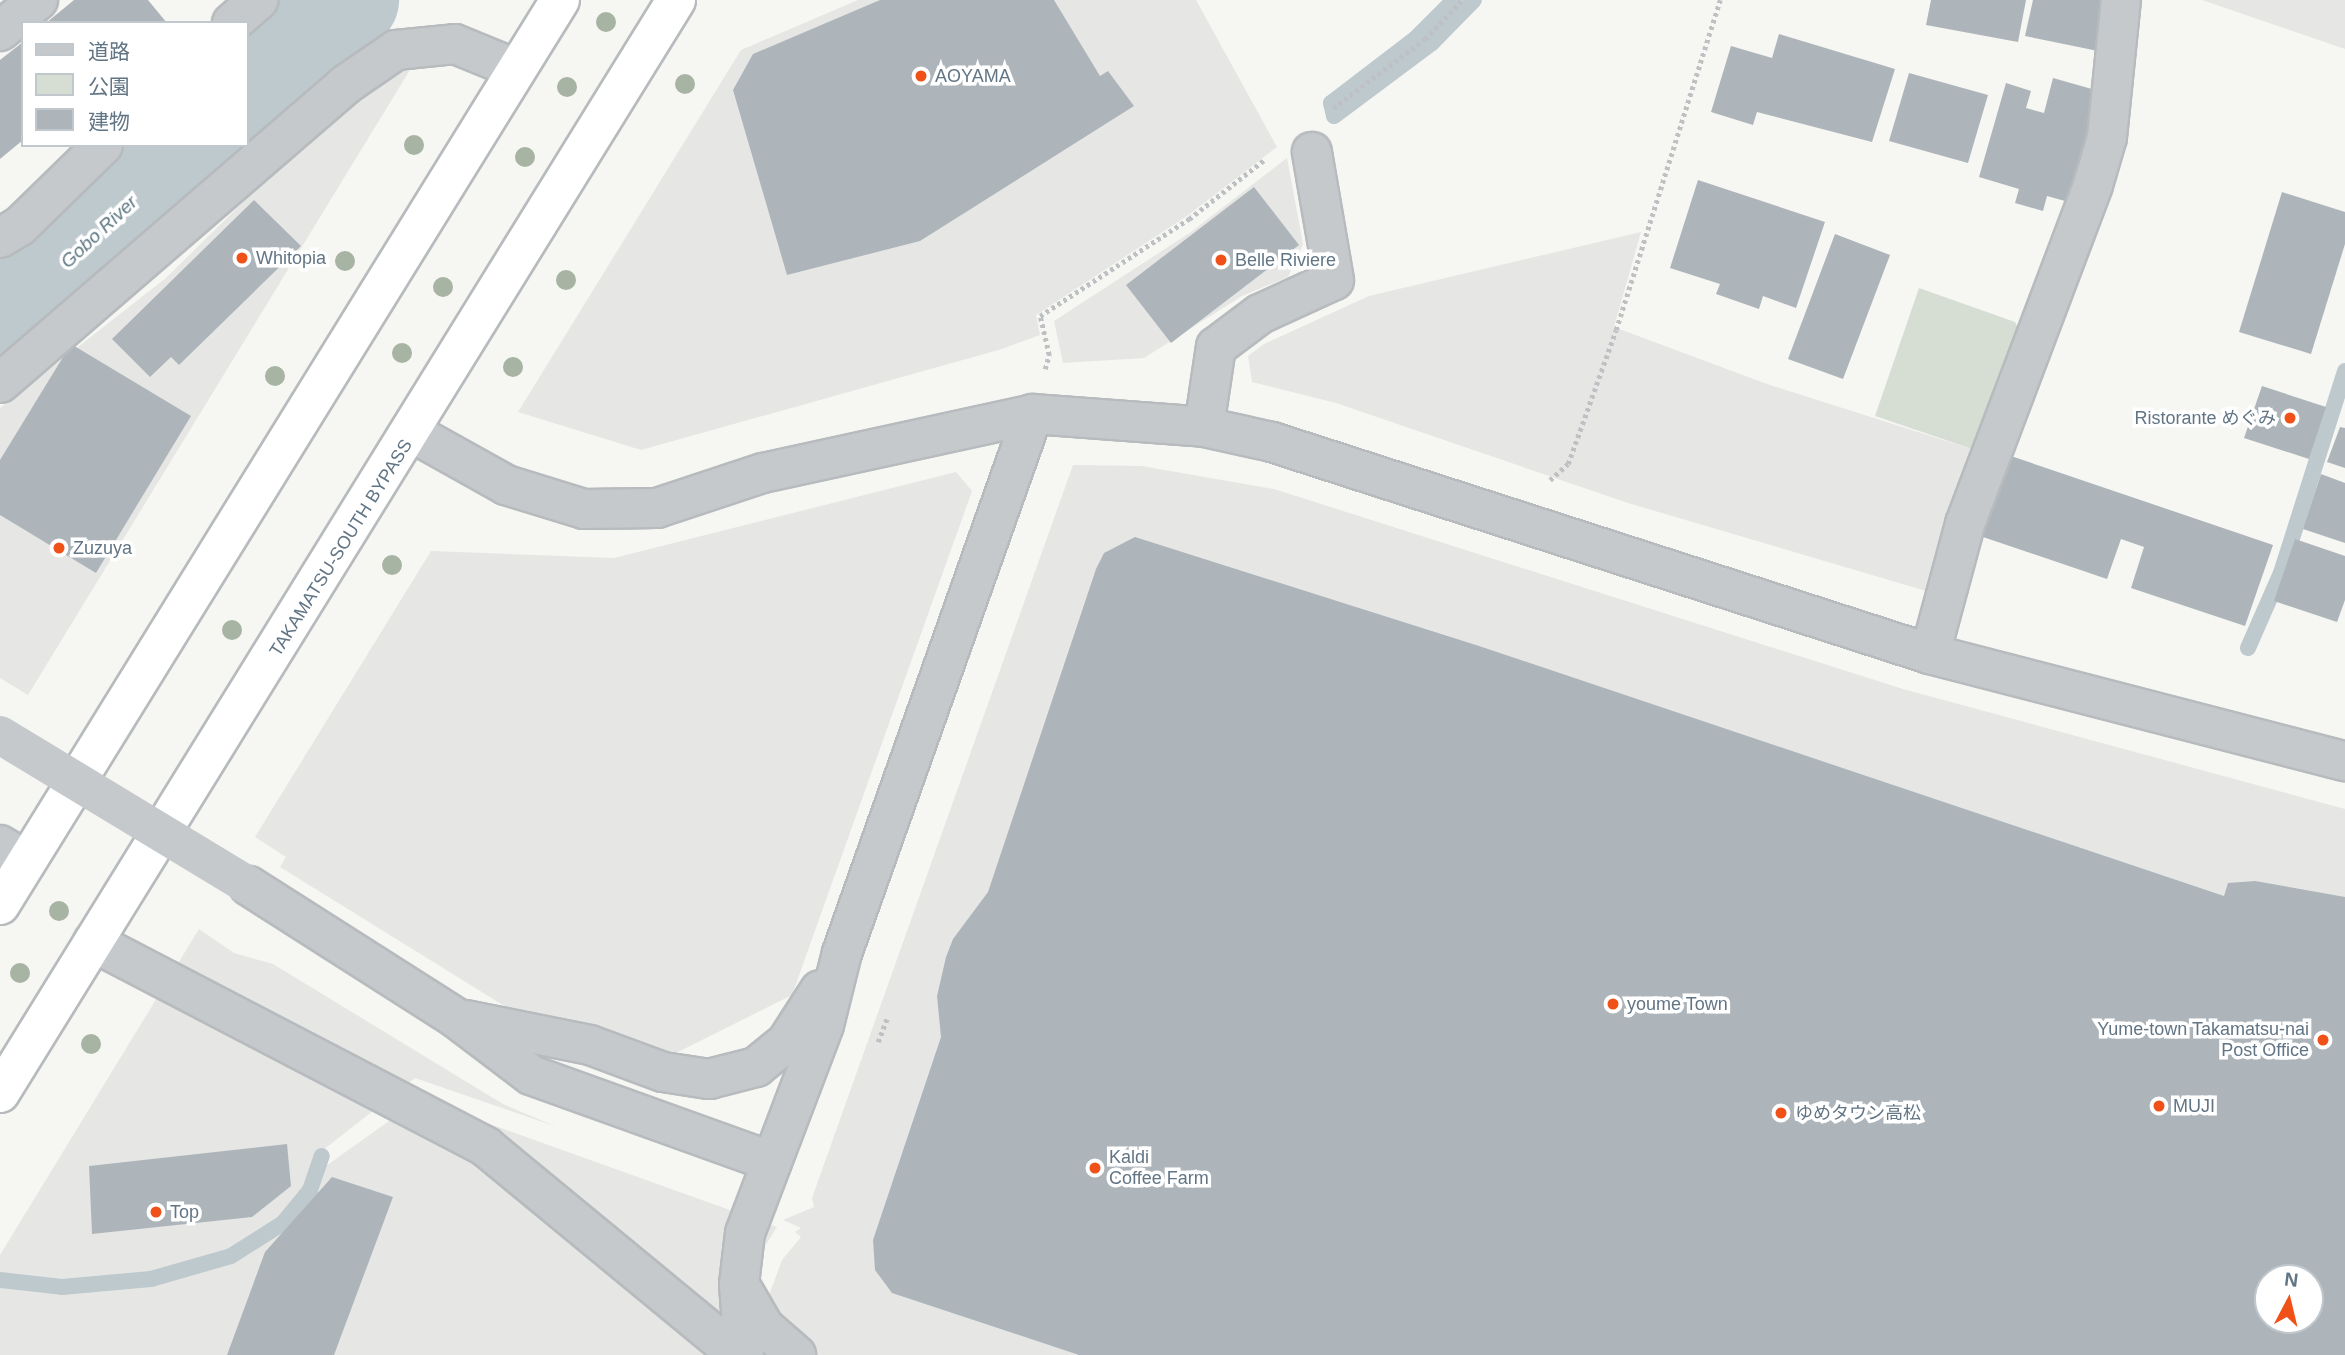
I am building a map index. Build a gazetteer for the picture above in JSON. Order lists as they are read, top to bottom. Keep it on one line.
{"streets":{"highway":["TAKAMATSU-SOUTH BYPASS"]},"water":["Gobo River"],"places":["AOYAMA","Whitopia","Belle Riviere","Ristorante めぐみ","Zuzuya","youme Town","Yume-town Takamatsu-nai Post Office","MUJI","ゆめタウン高松","Kaldi Coffee Farm","Top"],"legend":["道路","公園","建物"],"north":"top"}
